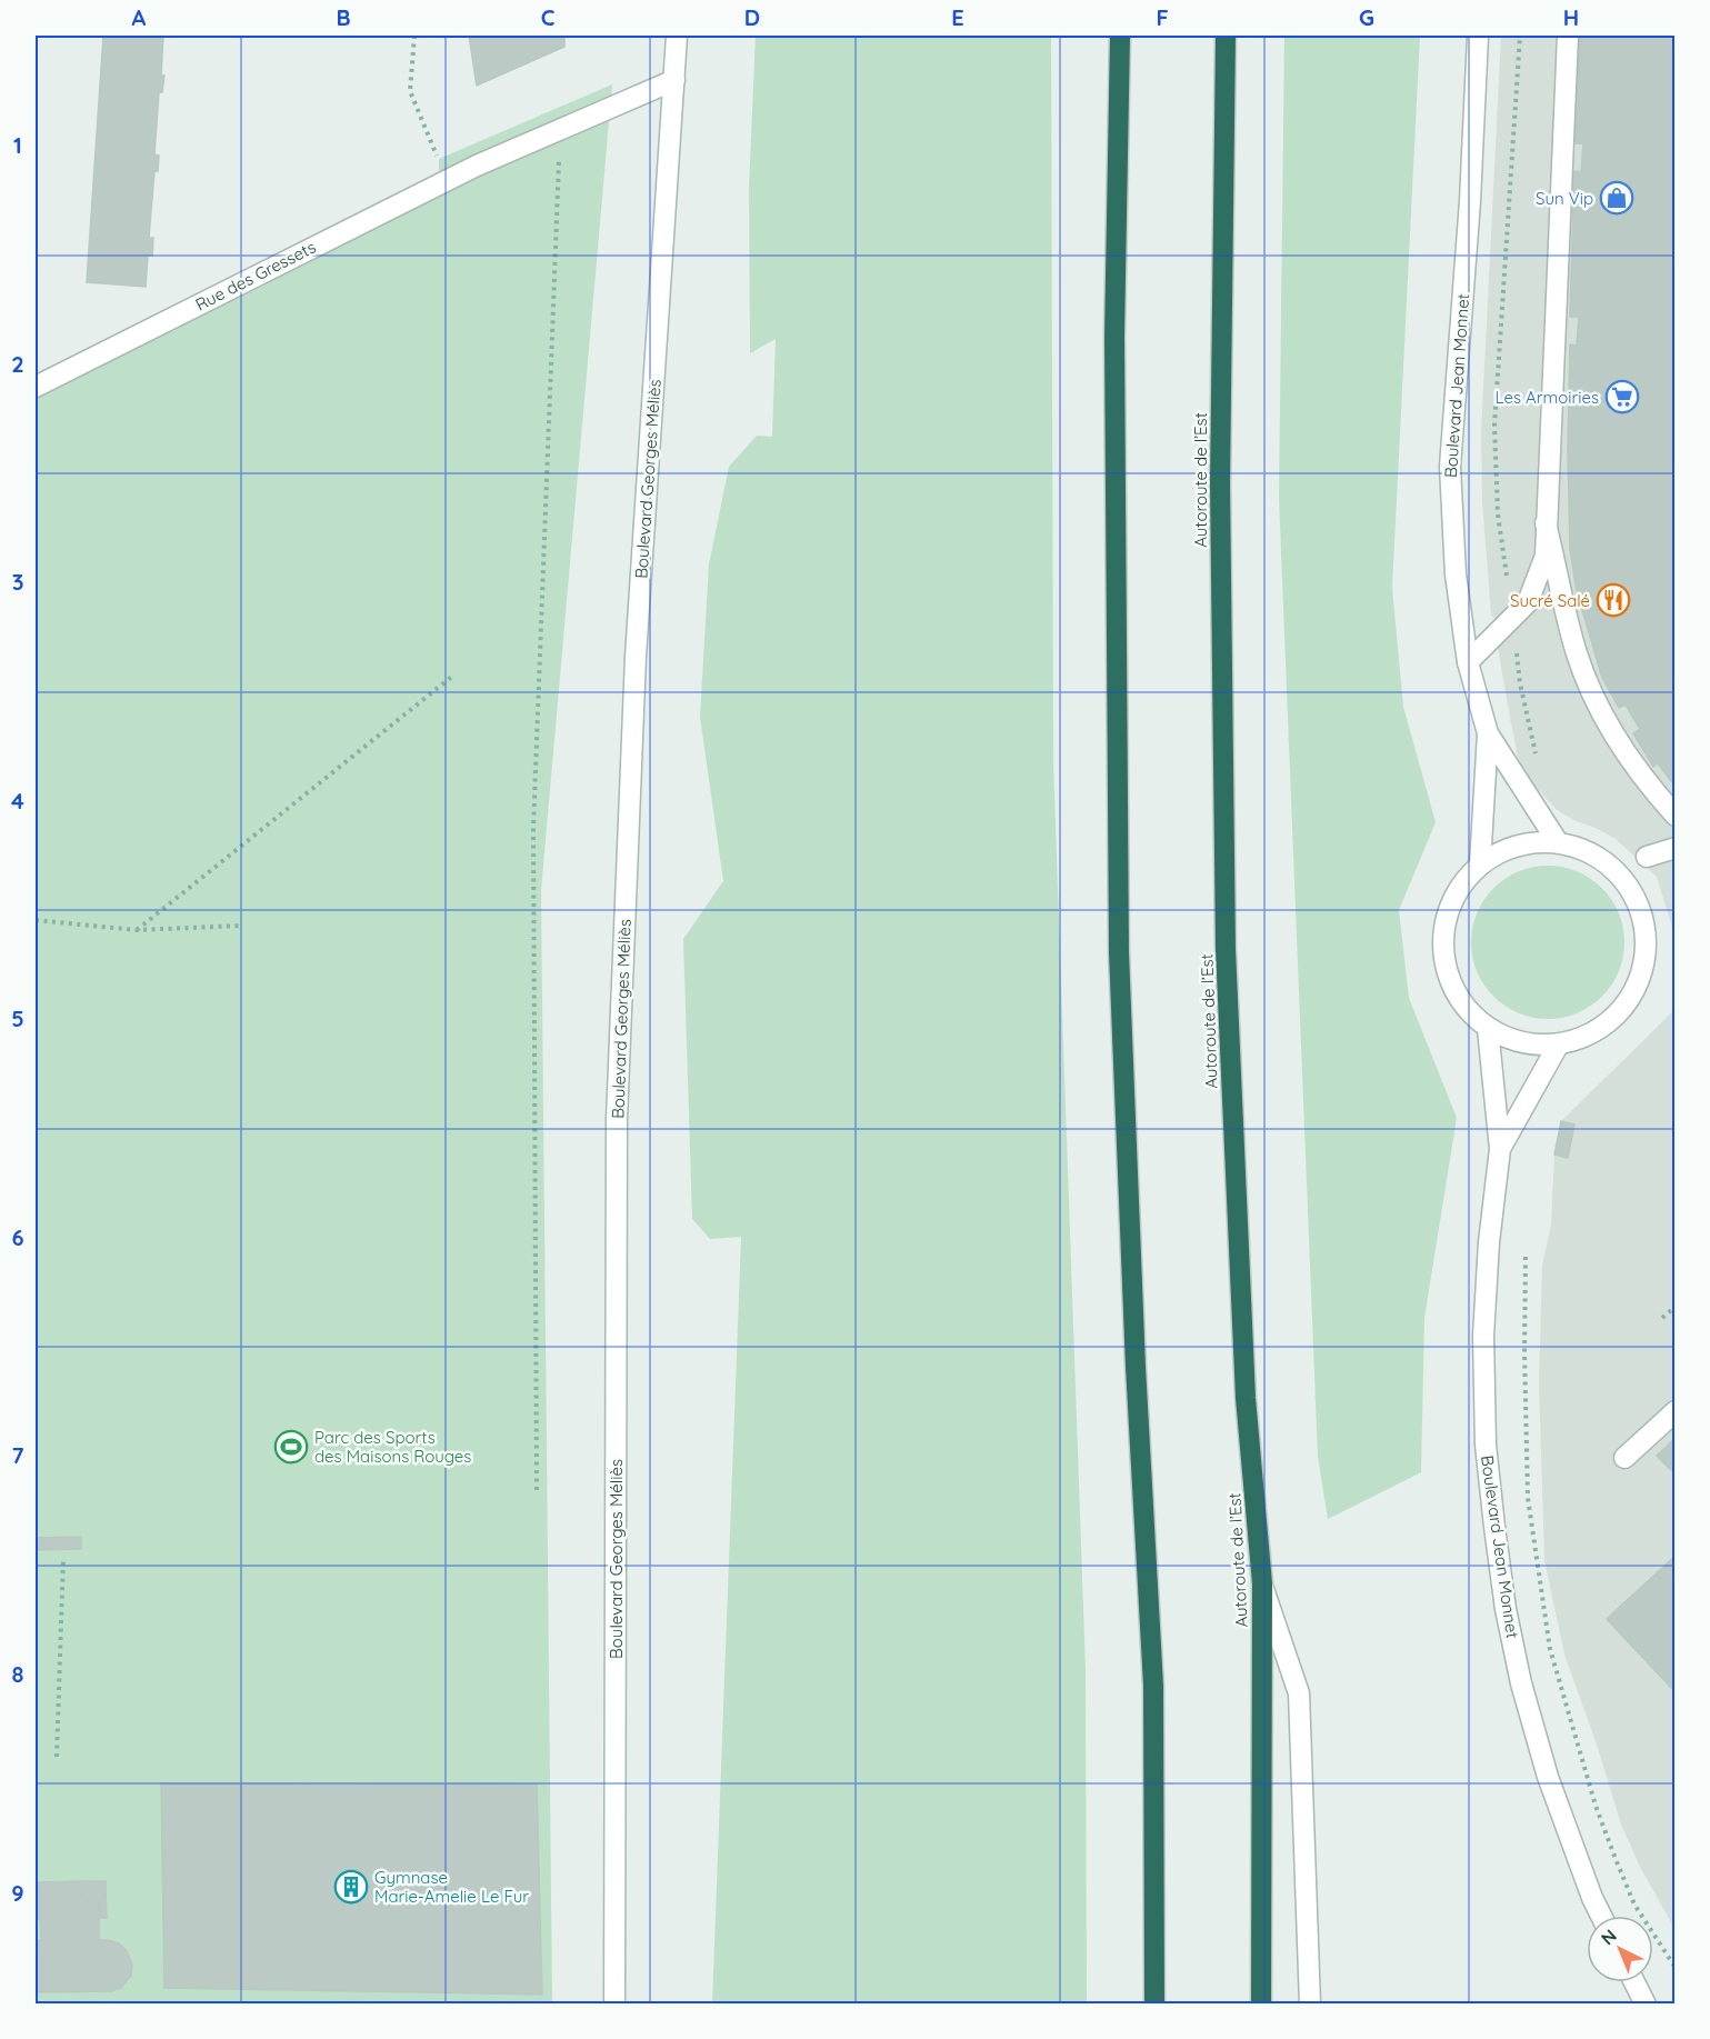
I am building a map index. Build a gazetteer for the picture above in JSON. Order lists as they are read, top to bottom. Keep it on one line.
{"streets":{"highway":["Autoroute de l’Est"],"street":["Rue des Gressets","Boulevard Jean Monnet","Boulevard Georges Méliès"]},"crossings":[["Rue des Gressets","Boulevard Georges Méliès"]],"places":{"shop":["Sun Vip"],"supermarket":["Les Armoiries"],"restaurant":["Sucré Salé"],"sports":["Parc des Sports des Maisons Rouges"],"building":["Gymnase Marie-Amelie Le Fur"]},"north":"top left","grid":{"columns":["A","B","C","D","E","F","G","H"],"rows":["1","2","3","4","5","6","7","8","9"]}}
